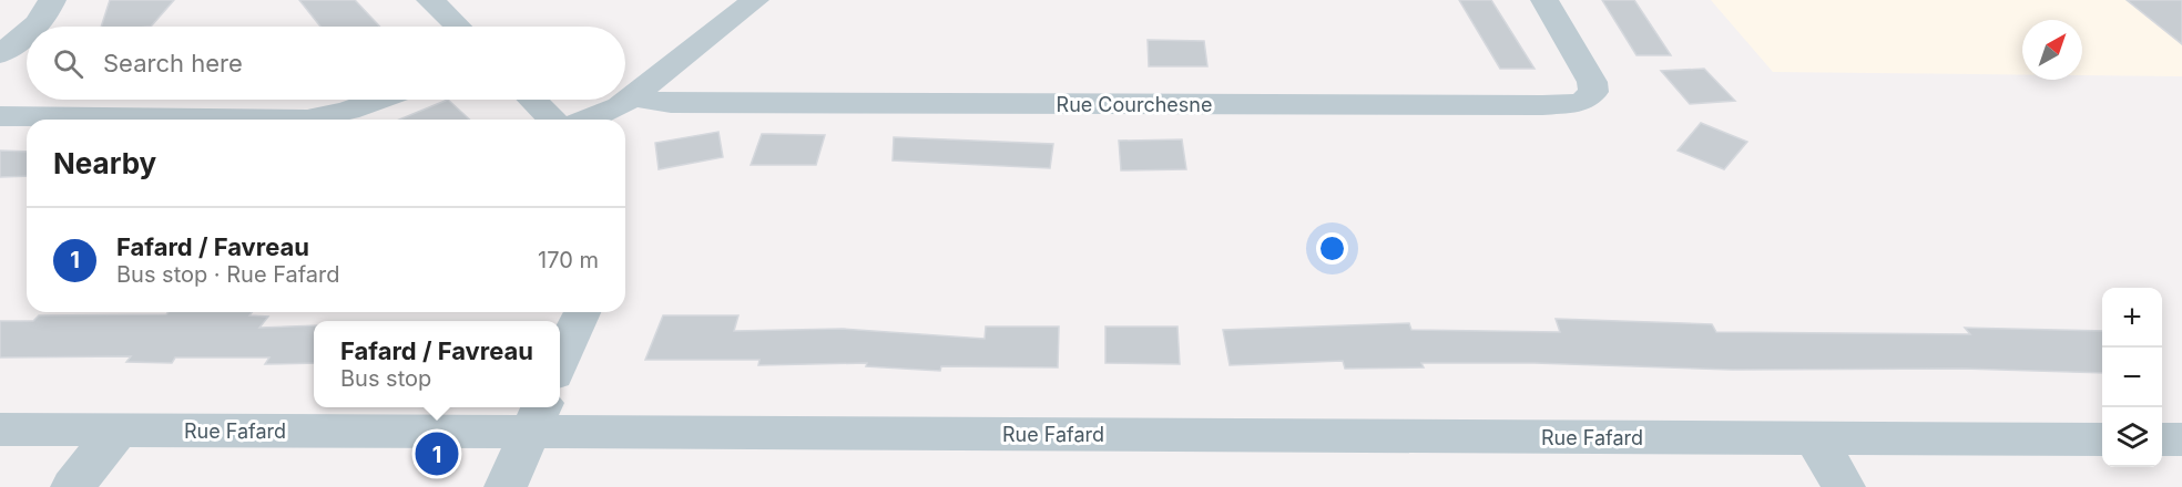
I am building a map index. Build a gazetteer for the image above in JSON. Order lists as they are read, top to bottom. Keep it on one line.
{"streets":{"street":["Rue Courchesne","Rue Fafard"]},"north":"top right","page":{"search":"Search here","heading":"Nearby","list":[{"mark":"1","name":"Fafard / Favreau","note":"Bus stop · Rue Fafard","value":"170 m"}],"map_buttons":["+","−"],"popup":["Fafard / Favreau","Bus stop"],"pins":"1"}}
